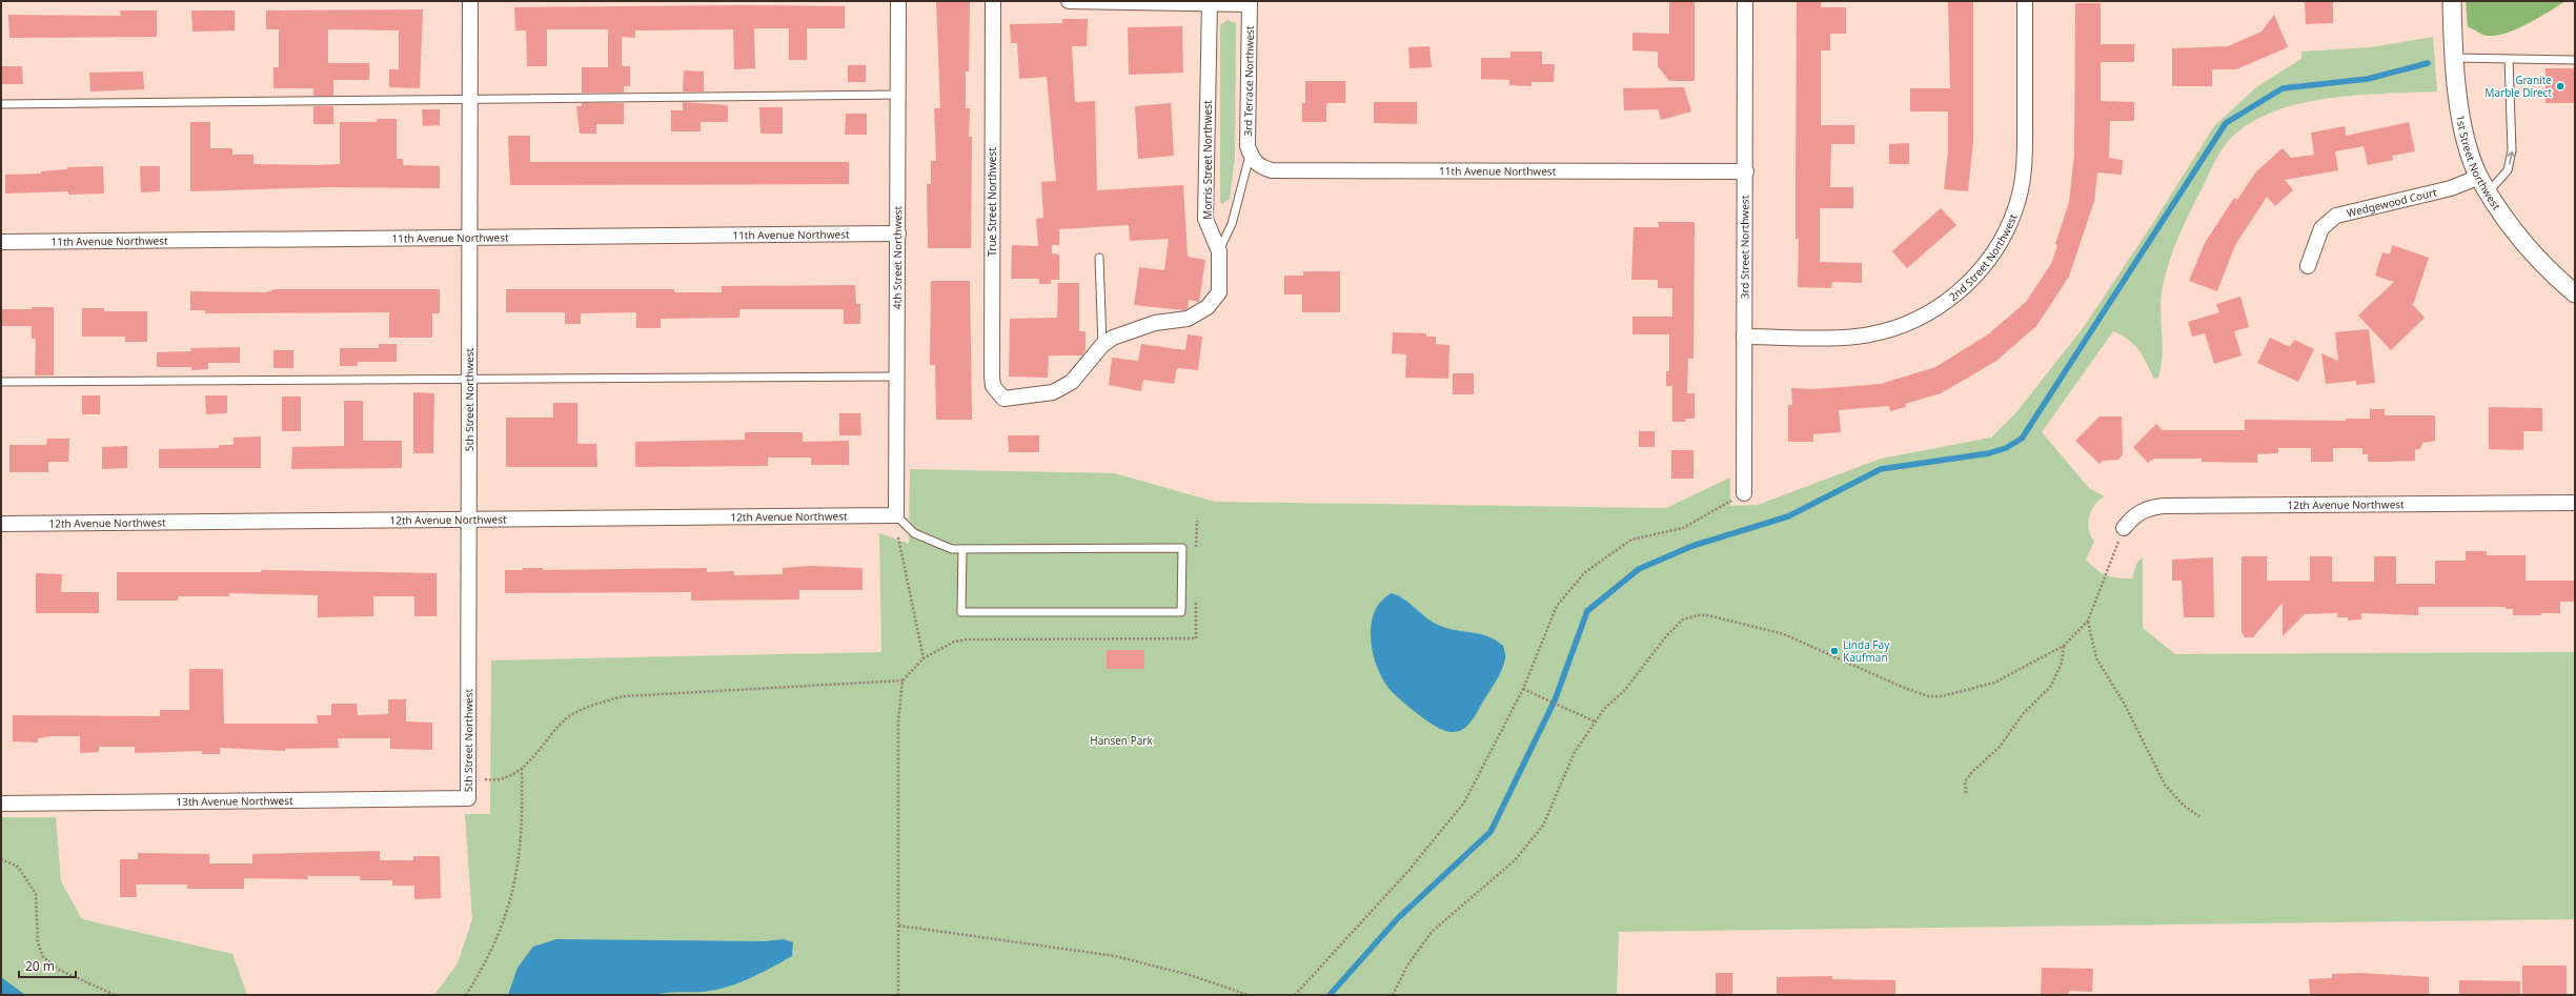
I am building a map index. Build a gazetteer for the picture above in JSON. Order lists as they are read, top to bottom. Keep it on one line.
{"streets":{"street":["3rd Terrace Northwest","Morris Street Northwest","1st Street Northwest","11th Avenue Northwest","True Street Northwest","Wedgewood Court","3rd Street Northwest","2nd Street Northwest","4th Street Northwest","5th Street Northwest","12th Avenue Northwest","13th Avenue Northwest"]},"crossings":[["3rd Terrace Northwest","11th Avenue Northwest"],["Morris Street Northwest","True Street Northwest"],["1st Street Northwest","Wedgewood Court"],["11th Avenue Northwest","3rd Street Northwest"],["11th Avenue Northwest","4th Street Northwest"],["11th Avenue Northwest","5th Street Northwest"],["3rd Street Northwest","2nd Street Northwest"],["4th Street Northwest","12th Avenue Northwest"],["5th Street Northwest","12th Avenue Northwest"],["5th Street Northwest","13th Avenue Northwest"]],"parks":["Hansen Park"],"places":["Granite Marble Direct","Linda Fay Kaufman"],"scale_bar":"20 m"}
